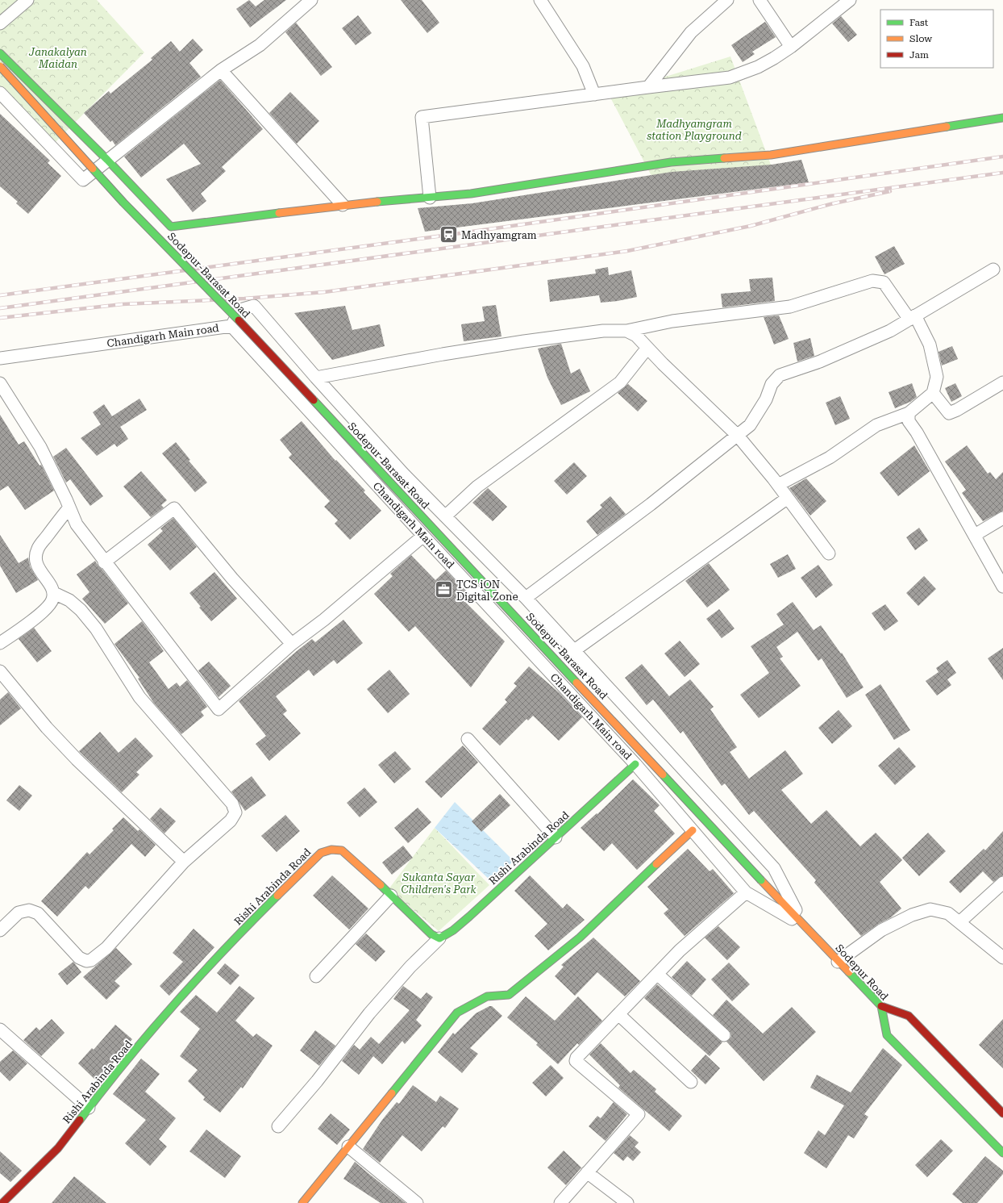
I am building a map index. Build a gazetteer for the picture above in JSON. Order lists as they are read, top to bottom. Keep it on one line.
{"streets":{"street":["Sodepur-Barasat Road","Chandigarh Main road","Rishi Arabinda Road","Sodepur Road"]},"crossings":[["Sodepur-Barasat Road","Sodepur Road"],["Chandigarh Main road","Rishi Arabinda Road"],["Chandigarh Main road","Sodepur Road"]],"parks":["Janakalyan Maidan","Madhyamgram station Playground","Sukanta Sayar Children's Park"],"places":{"station":["Madhyamgram"],"office":["TCS iON Digital Zone"]},"legend":["Fast","Slow","Jam"]}
